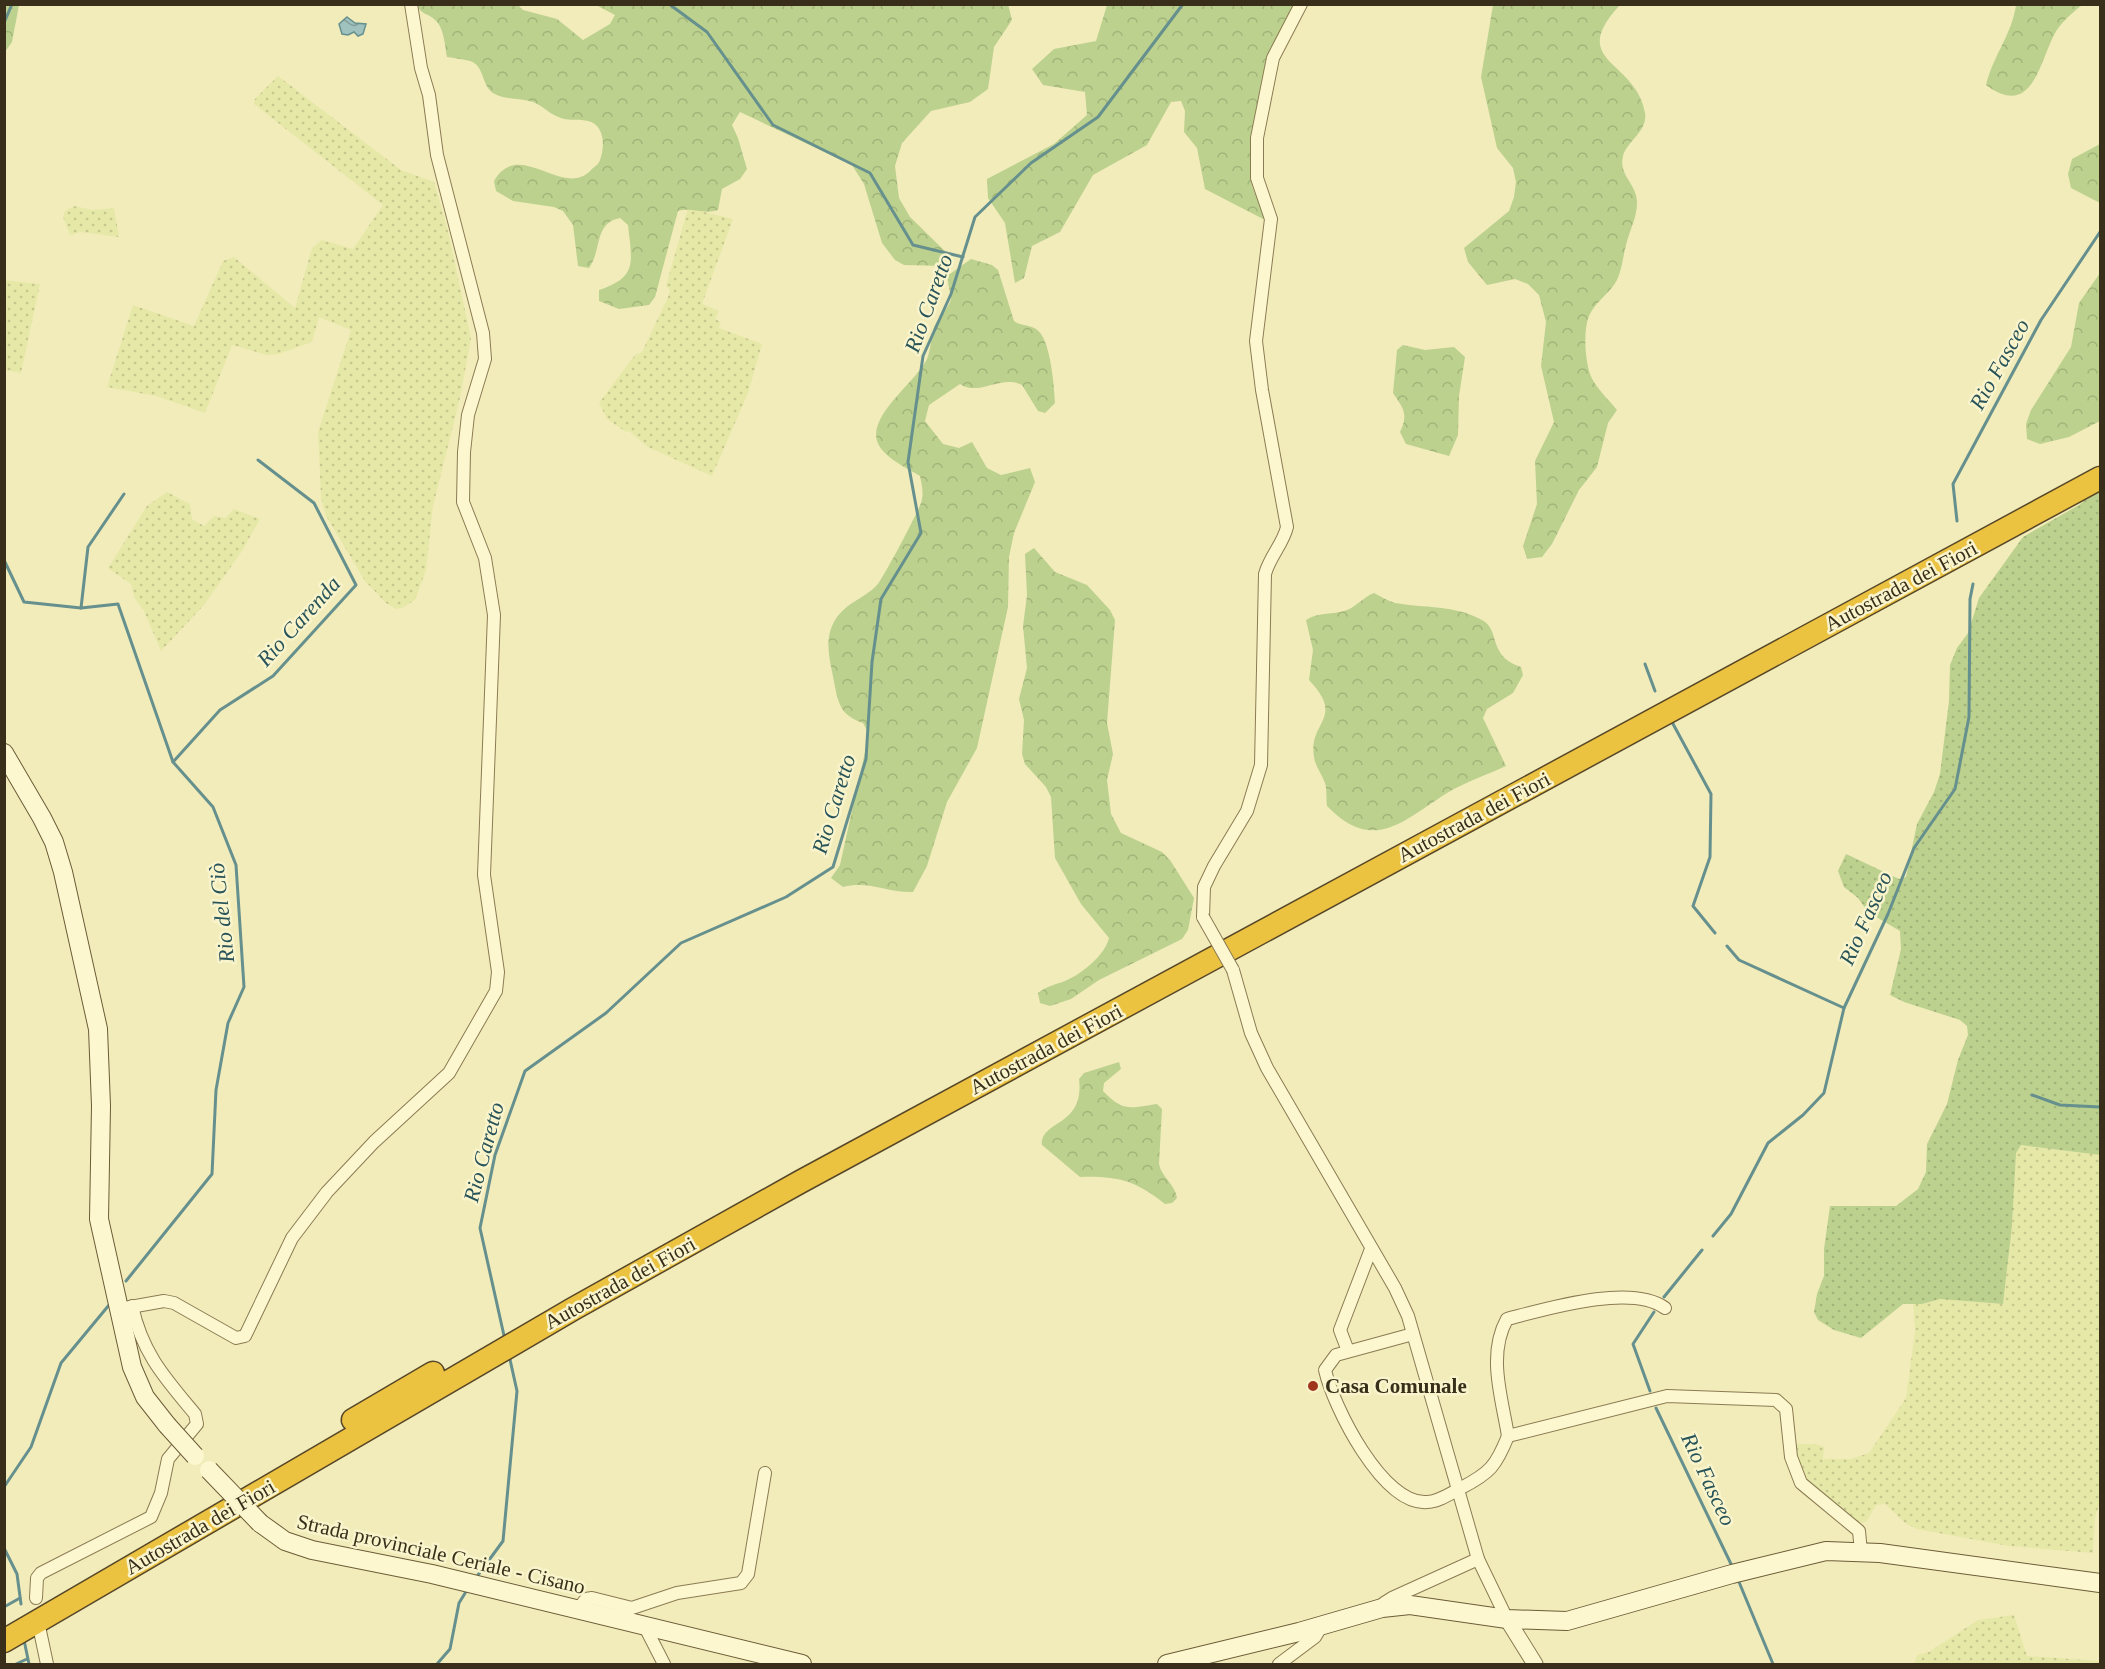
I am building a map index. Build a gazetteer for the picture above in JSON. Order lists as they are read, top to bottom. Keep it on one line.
{"streets":{"highway":["Autostrada dei Fiori"],"main road":["Strada provinciale Ceriale - Cisano"]},"water":["Rio Caretto","Rio Fasceo","Rio Carenda","Rio del Ciò"],"places":["Casa Comunale"]}
